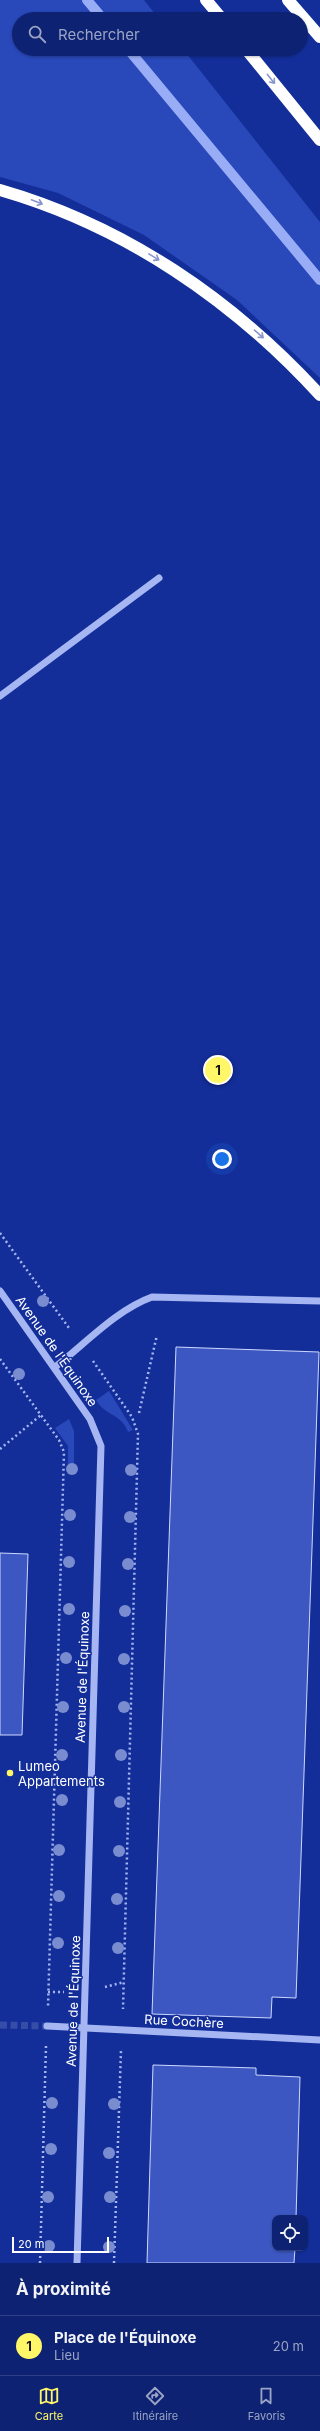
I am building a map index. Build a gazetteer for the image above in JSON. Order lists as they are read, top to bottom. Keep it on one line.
{"streets":{"street":["Avenue de l'Équinoxe","Rue Cochère"]},"crossings":[["Avenue de l'Équinoxe","Rue Cochère"]],"places":["Lumeo Appartements"],"scale_bar":"20 m","page":{"search":"Rechercher","pins":"1","scale":"20 m","heading":"À proximité","list":[{"mark":"1","name":"Place de l'Équinoxe","note":"Lieu","value":"20 m"}],"nav":["Carte","Itinéraire","Favoris"]}}
